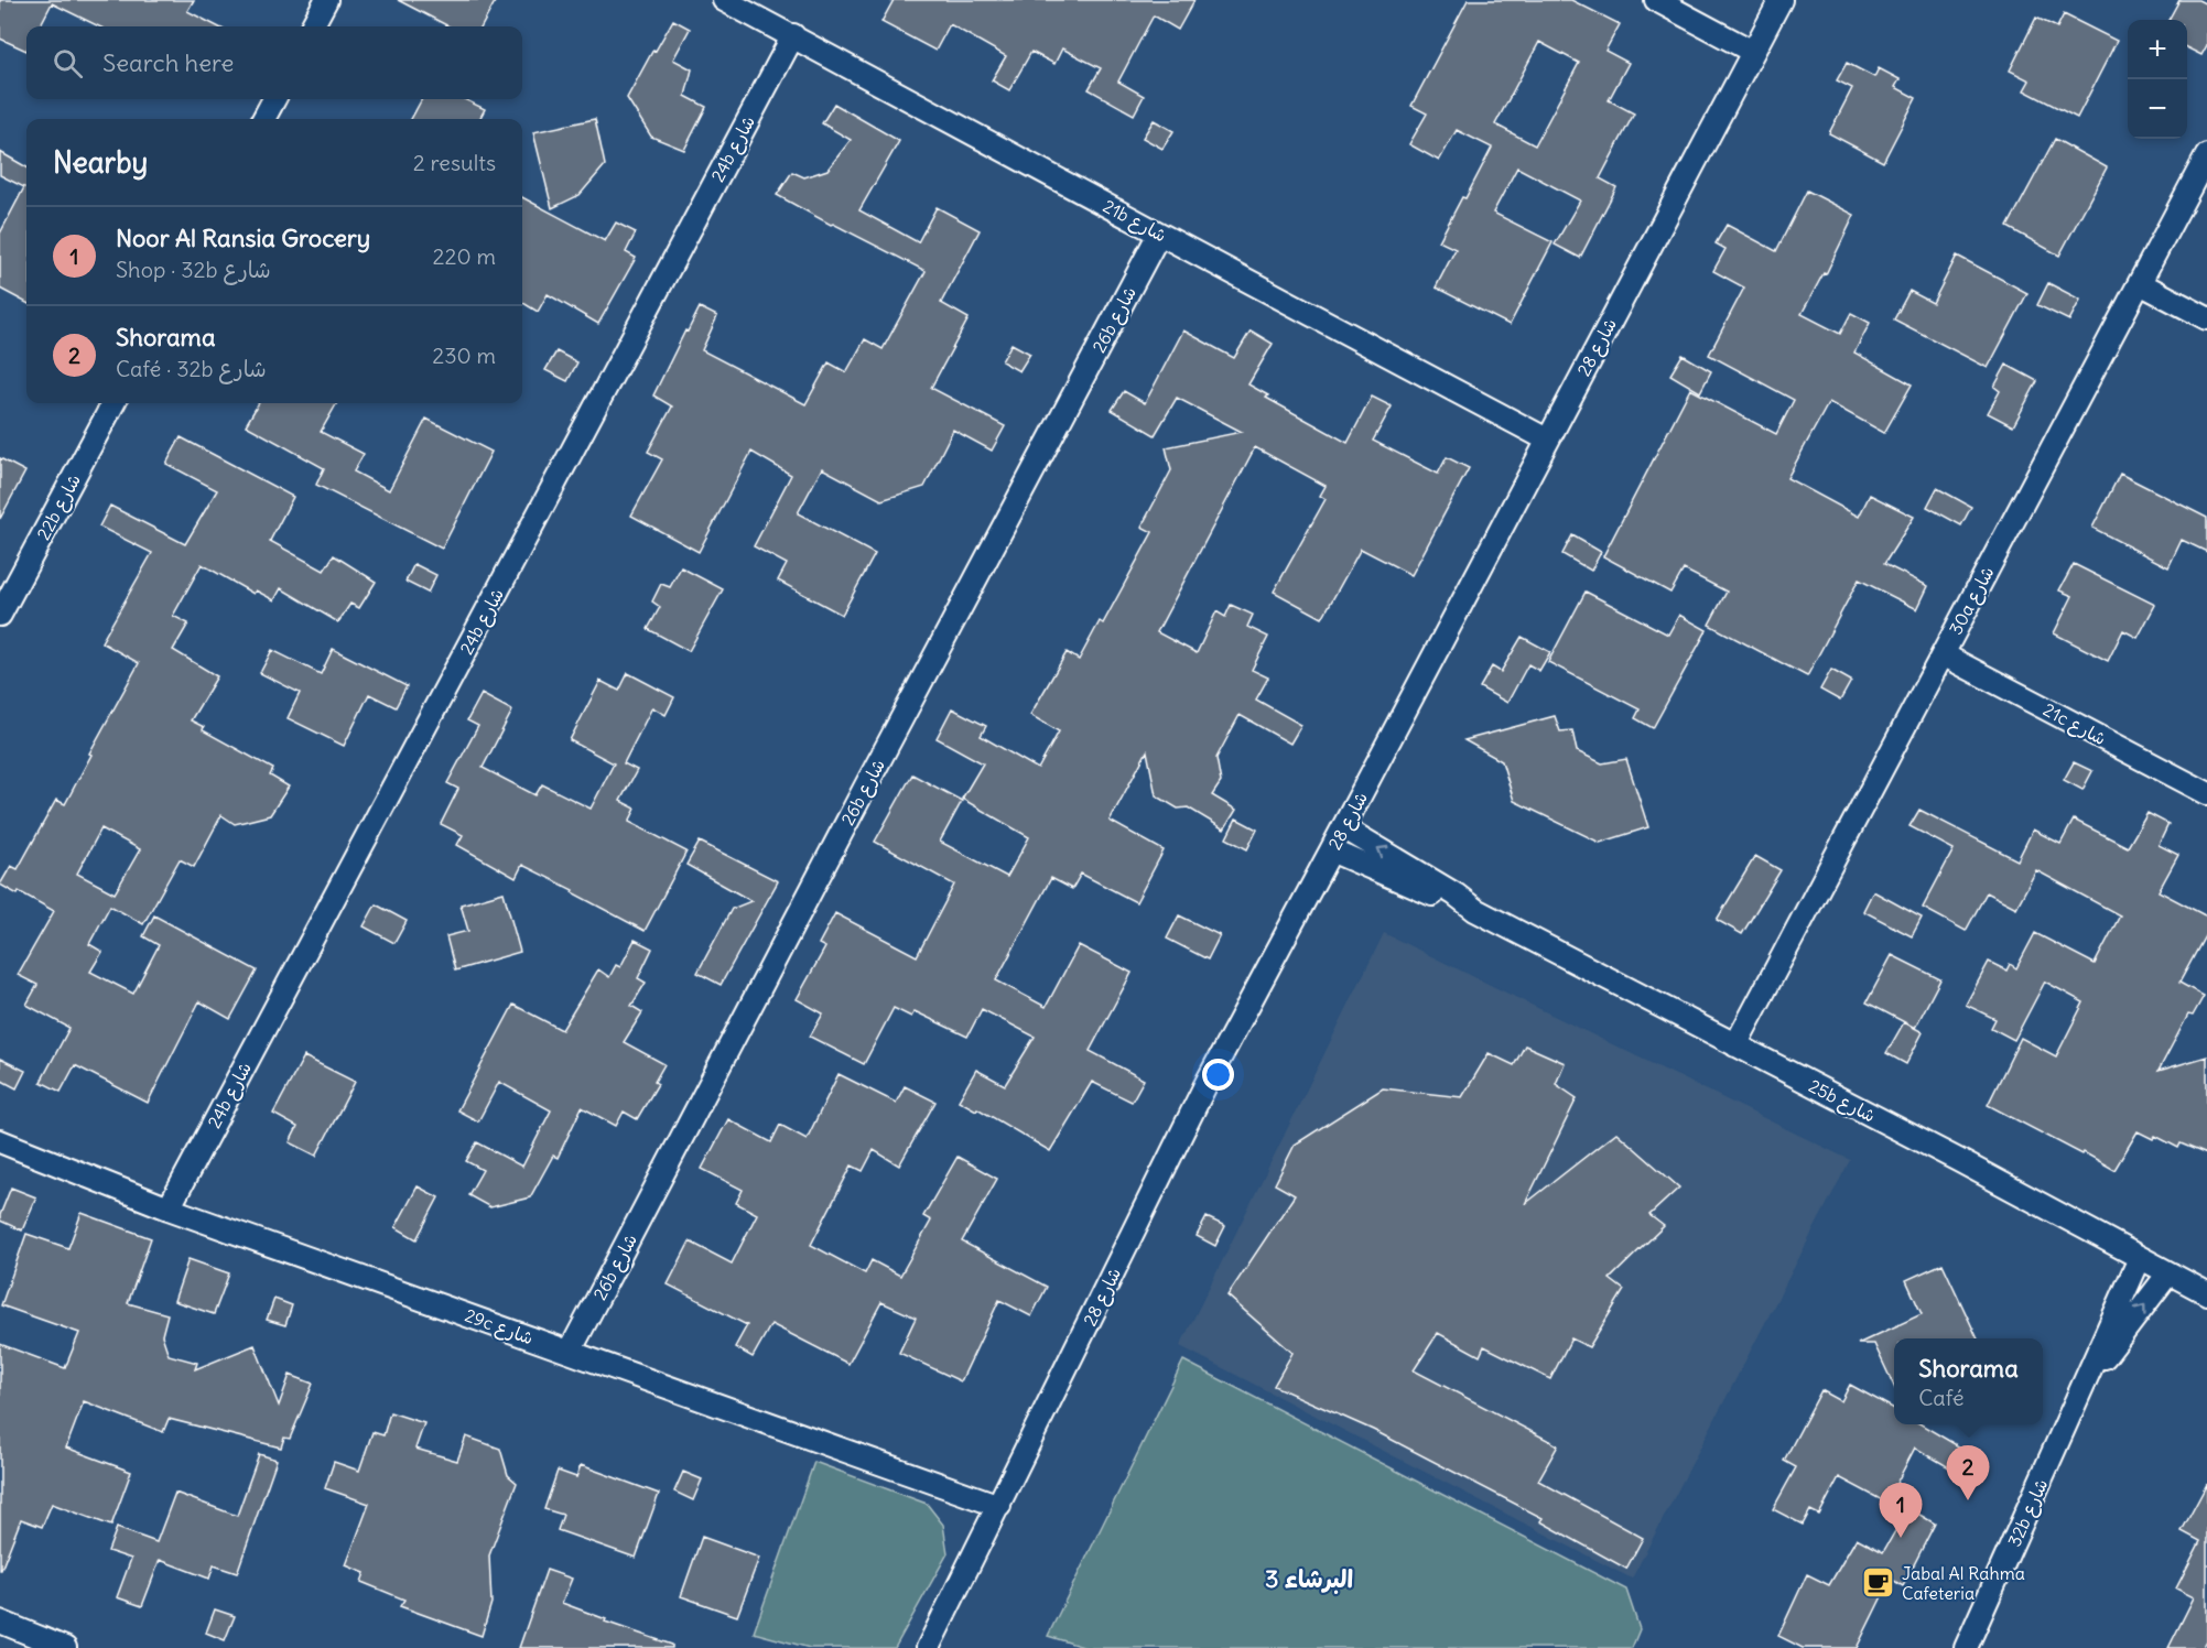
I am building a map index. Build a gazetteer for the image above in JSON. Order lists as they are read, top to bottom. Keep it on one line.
{"streets":{"street":["24b شارع","21b شارع","26b شارع","شارع 28","22b شارع","30a شارع","21c شارع","25b شارع","29c شارع","32b شارع"]},"crossings":[["24b شارع","21b شارع"],["24b شارع","29c شارع"],["21b شارع","26b شارع"],["21b شارع","شارع 28"],["26b شارع","29c شارع"],["شارع 28","25b شارع"],["شارع 28","29c شارع"],["30a شارع","21c شارع"],["30a شارع","25b شارع"],["25b شارع","32b شارع"]],"districts":["البرشاء 3"],"places":{"cafe":["Jabal Al Rahma Cafeteria"]},"page":{"map_buttons":["+","−"],"search":"Search here","heading":["Nearby","2 results"],"list":[{"mark":"1","name":"Noor Al Ransia Grocery","note":"Shop · 32b شارع","value":"220 m"},{"mark":"2","name":"Shorama","note":"Café · 32b شارع","value":"230 m"}],"popup":["Shorama","Café"],"pins":["2","1"]}}
